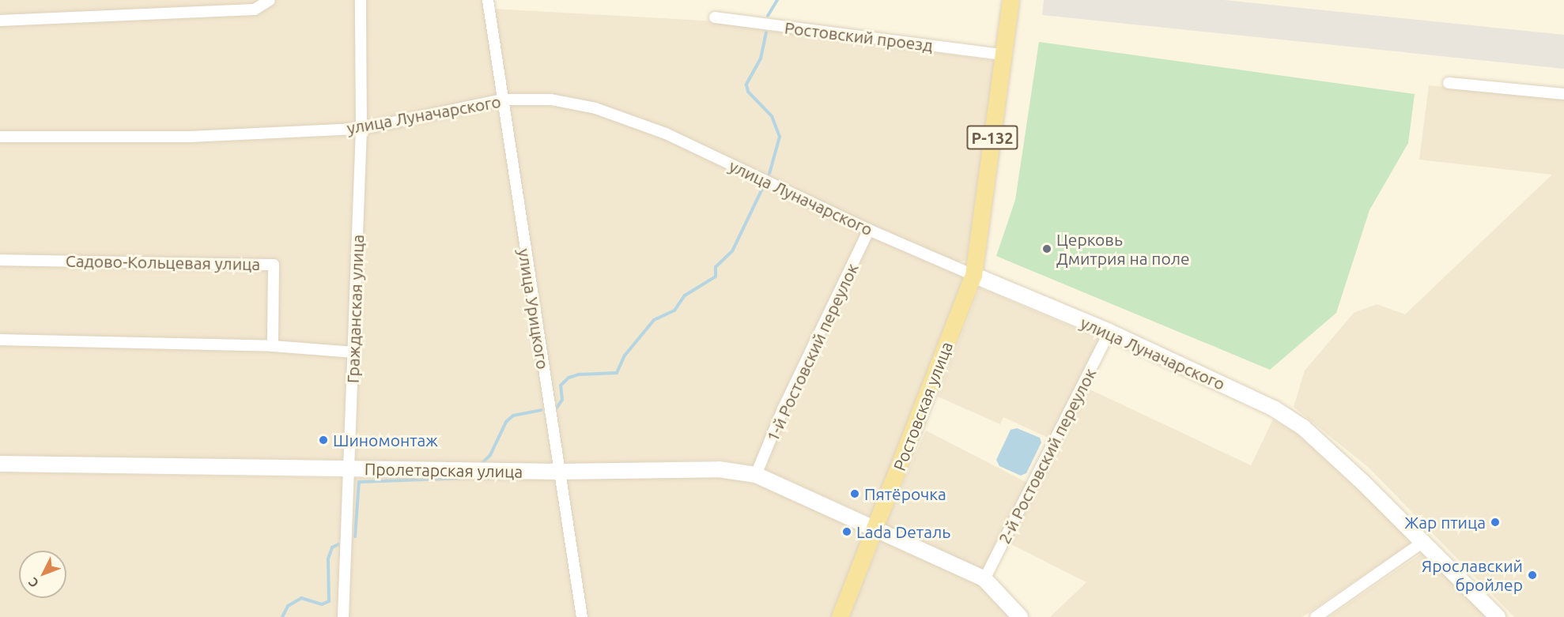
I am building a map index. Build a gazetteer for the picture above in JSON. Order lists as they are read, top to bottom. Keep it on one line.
{"streets":{"main road":["улица Луначарского","Р-132","Ростовская улица","Пролетарская улица"],"street":["Ростовский проезд","Садово-Кольцевая улица","Гражданская улица","улица Урицкого","1-й Ростовский переулок","2-й Ростовский переулок"]},"crossings":[["Ростовский проезд","Р-132"],["улица Луначарского","Р-132"],["улица Луначарского","Гражданская улица"],["улица Луначарского","улица Урицкого"],["улица Луначарского","1-й Ростовский переулок"],["улица Луначарского","Ростовская улица"],["улица Луначарского","2-й Ростовский переулок"],["Р-132","Ростовская улица"],["Гражданская улица","Пролетарская улица"],["улица Урицкого","Пролетарская улица"],["1-й Ростовский переулок","Пролетарская улица"],["Ростовская улица","Пролетарская улица"],["2-й Ростовский переулок","Пролетарская улица"]],"places":["Церковь Дмитрия на поле","Шиномонтаж","Пятёрочка","Жар птица","Lada Dеталь","Ярославский бройлер"],"north":"bottom left"}
